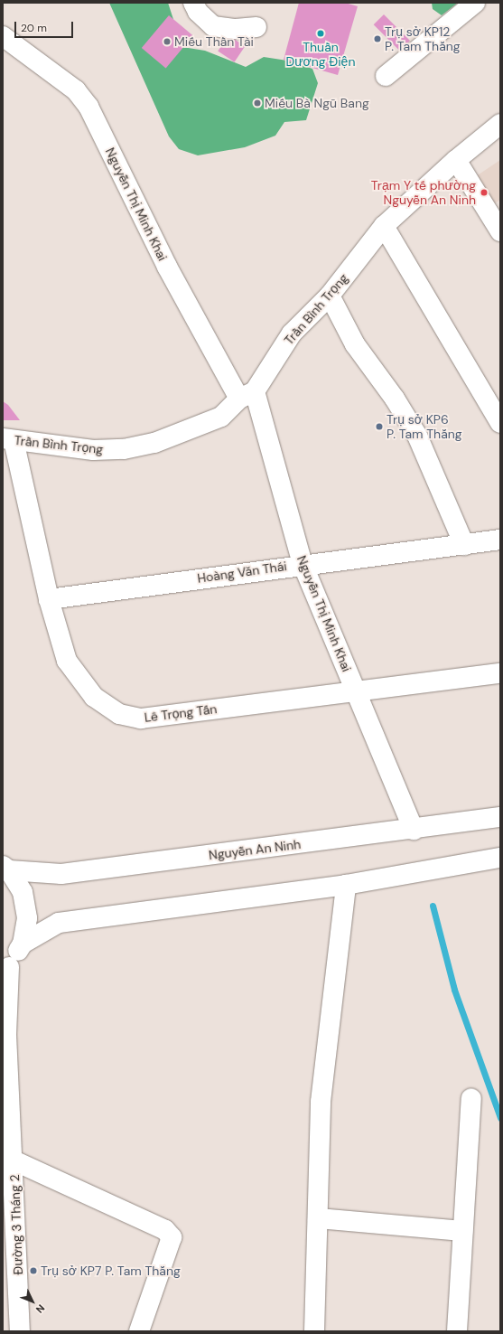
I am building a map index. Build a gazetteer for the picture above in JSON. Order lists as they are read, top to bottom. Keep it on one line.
{"streets":{"street":["Nguyễn Thị Minh Khai","Trần Bình Trọng","Hoàng Văn Thái","Lê Trọng Tấn","Nguyễn An Ninh","Đường 3 Tháng 2"]},"crossings":[["Nguyễn Thị Minh Khai","Trần Bình Trọng"],["Nguyễn Thị Minh Khai","Hoàng Văn Thái"],["Nguyễn Thị Minh Khai","Lê Trọng Tấn"],["Nguyễn Thị Minh Khai","Nguyễn An Ninh"],["Trần Bình Trọng","Lê Trọng Tấn"],["Hoàng Văn Thái","Lê Trọng Tấn"]],"places":["Thuần Dương Điện","Trụ sở KP12 P. Tam Thắng","Miếu Thần Tài","Miếu Bà Ngũ Bang","Trạm Y tế phường Nguyễn An Ninh","Trụ sở KP6 P. Tam Thắng","Trụ sở KP7 P. Tam Thắng"],"scale_bar":"20 m","north":"bottom right"}
